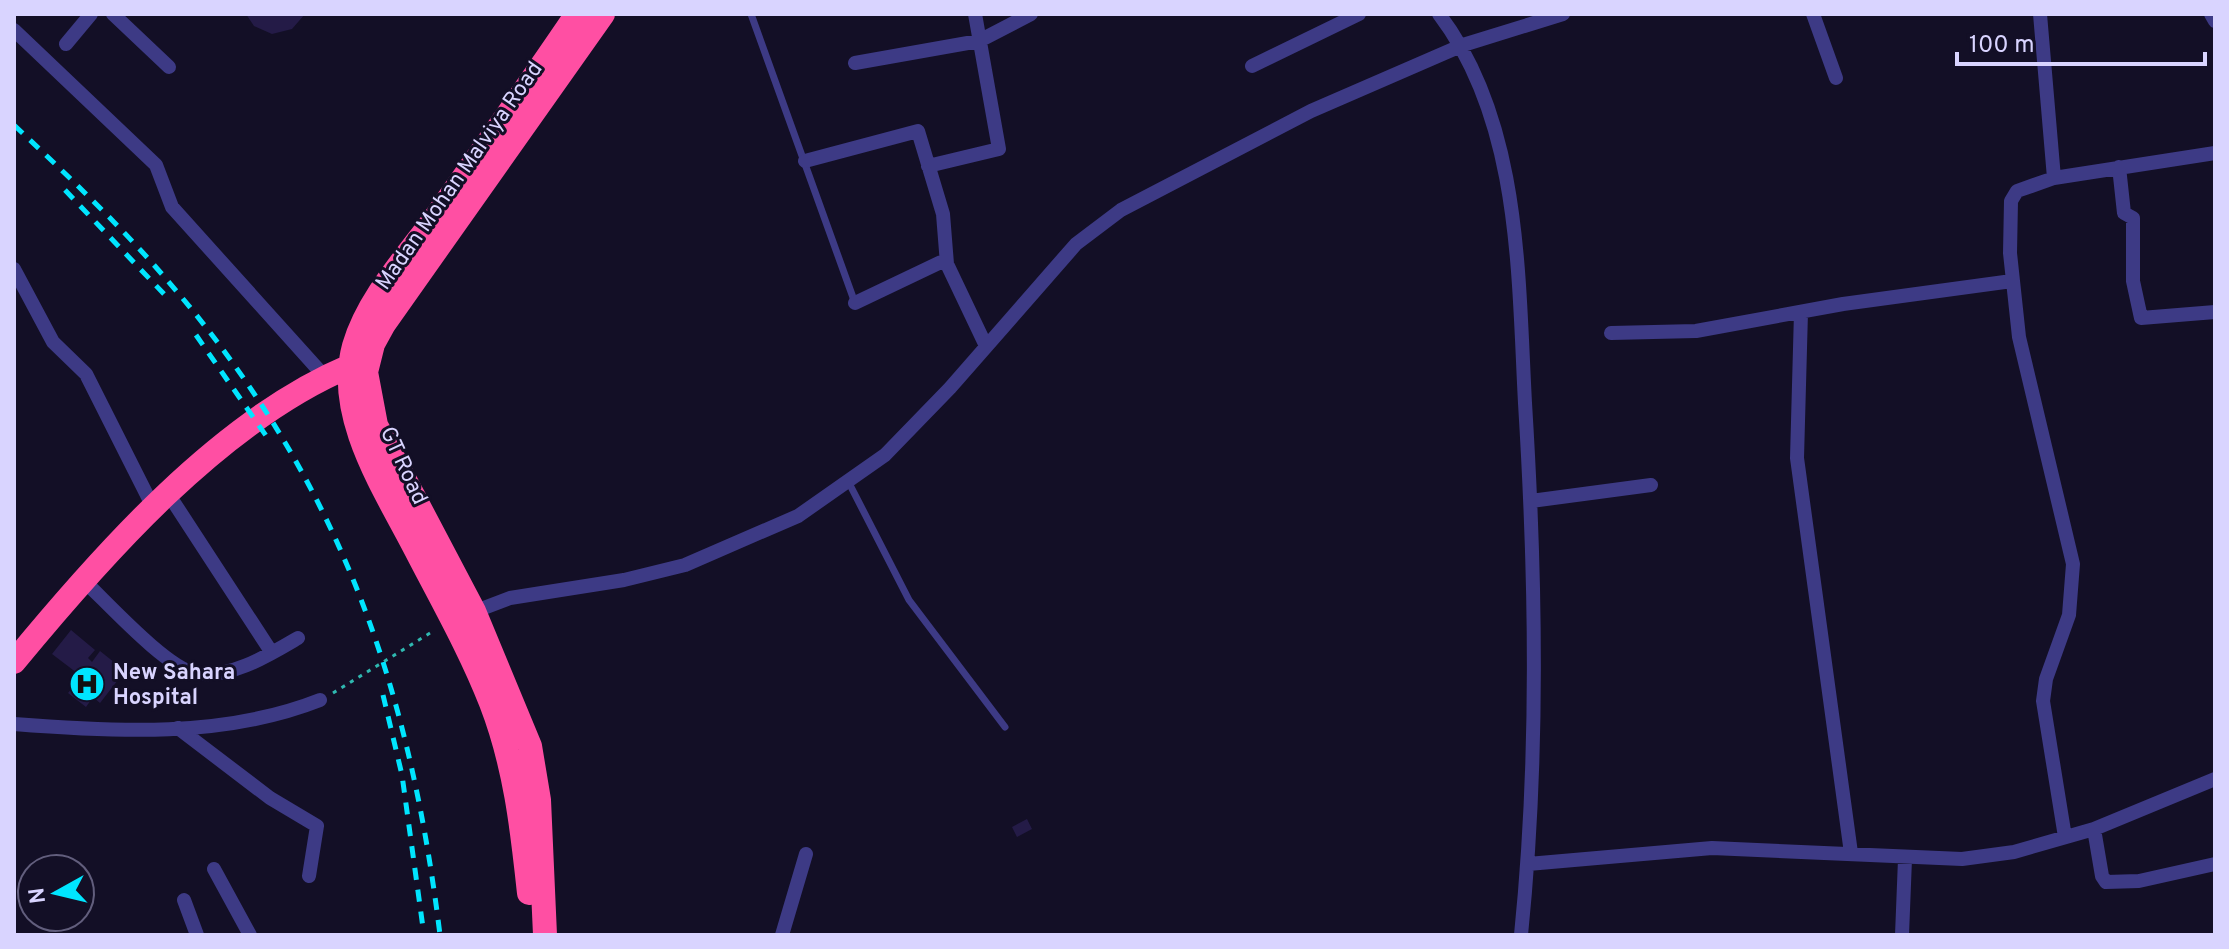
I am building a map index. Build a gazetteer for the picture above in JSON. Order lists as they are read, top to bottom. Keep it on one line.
{"streets":{"highway":["Madan Mohan Malviya Road","GT Road"]},"crossings":[["Madan Mohan Malviya Road","GT Road"]],"places":{"hospital":["New Sahara Hospital"]},"scale_bar":"100 m","north":"left"}
